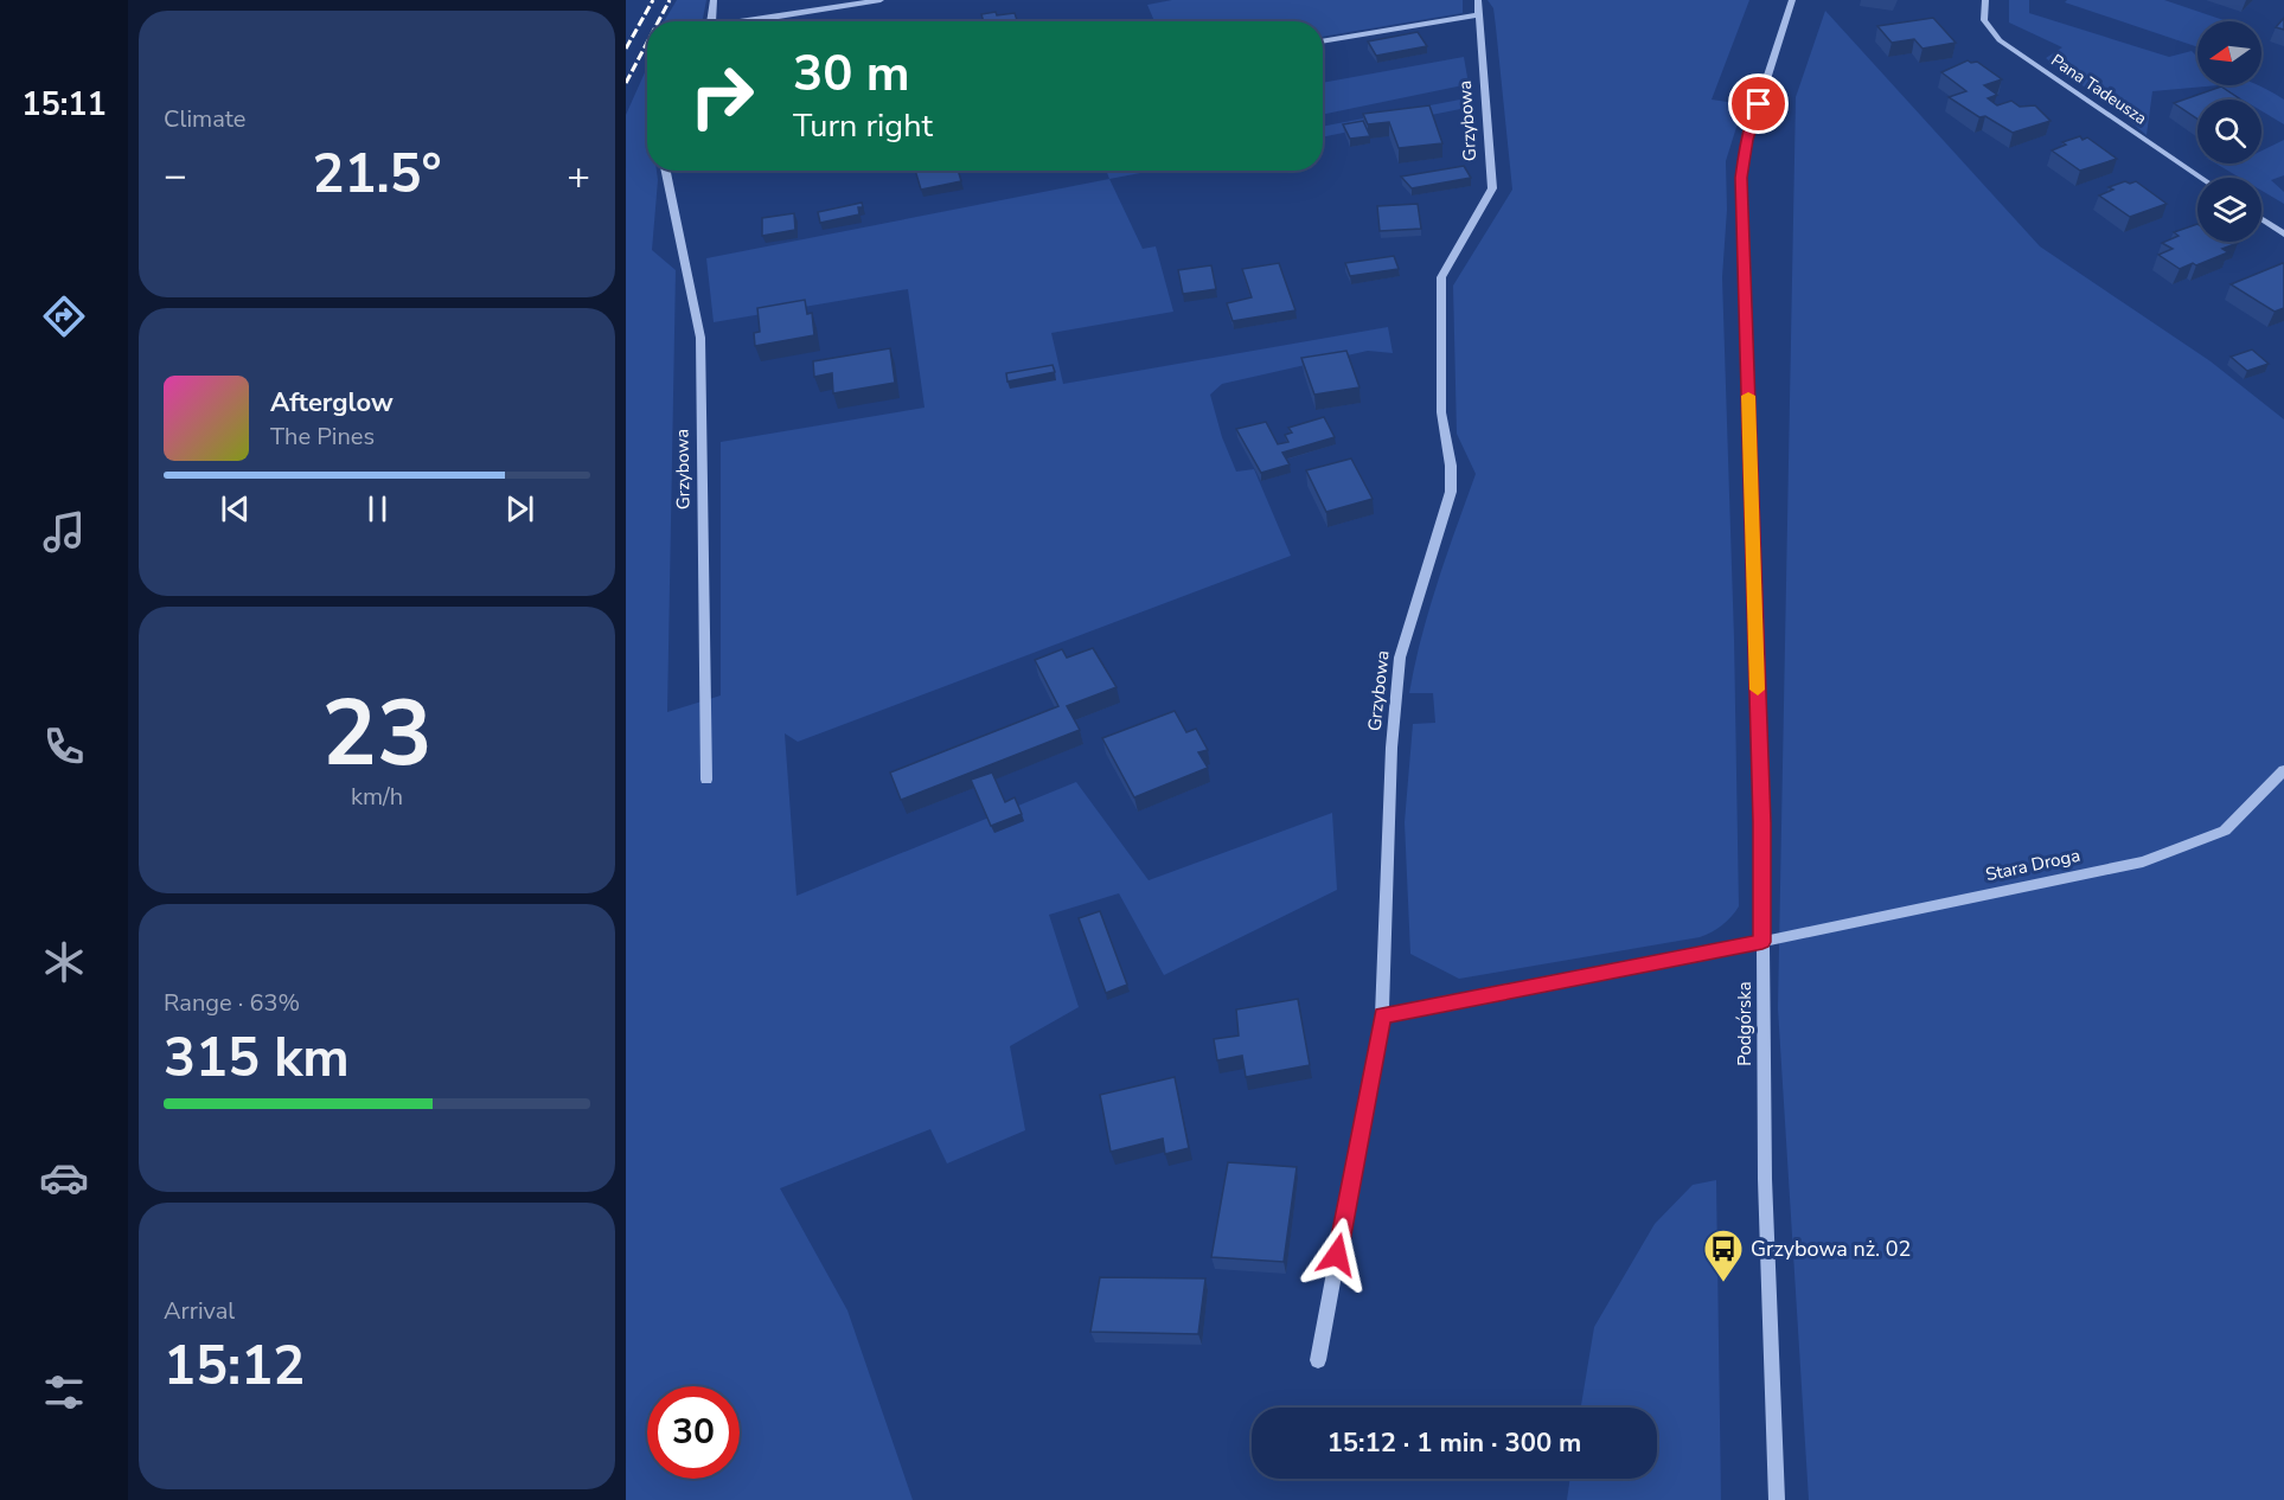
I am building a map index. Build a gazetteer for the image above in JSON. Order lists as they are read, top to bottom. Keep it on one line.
{"streets":{"street":["Pana Tadeusza","Grzybowa","Stara Droga","Podgórska"]},"crossings":[["Grzybowa","Stara Droga"],["Stara Droga","Podgórska"]],"places":{"bus stop":["Grzybowa nż. 02"]},"north":"left","page":{"tabs":"15:11","tile":["Climate",["23","km/h"],["Range · 63%","315 km"],["Arrival","15:12"]],"turn":["30 m","Turn right"],"heat":["−","21.5°","+"],"song":["Afterglow","The Pines"],"limit":"30","trip":"15:12 · 1 min · 300 m"}}
